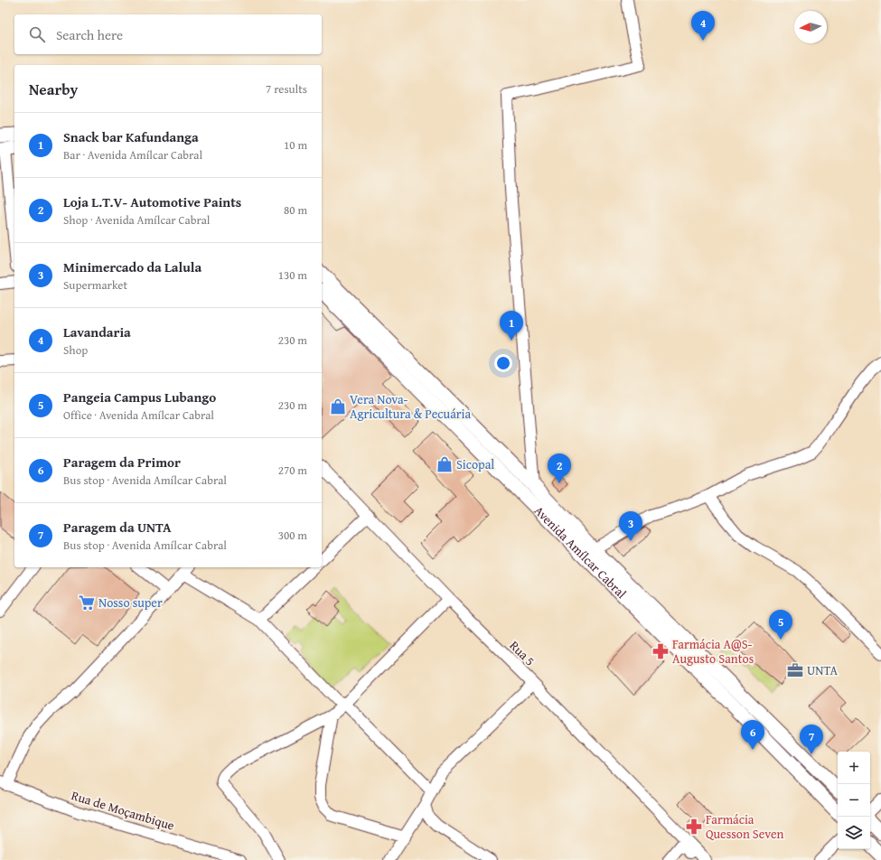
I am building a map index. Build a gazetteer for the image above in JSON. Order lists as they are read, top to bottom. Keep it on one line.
{"streets":{"main road":["Avenida Amílcar Cabral"],"street":["Rua 5","Rua de Moçambique"]},"places":{"shop":["Vera Nova- Agricultura & Pecuária","Sicopal"],"supermarket":["Nosso super"],"pharmacy":["Farmácia A@S- Augusto Santos","Farmácia Quesson Seven"],"office":["UNTA"]},"north":"left","page":{"pins":["4","1","2","3","5","6","7"],"search":"Search here","heading":["Nearby","7 results"],"list":[{"mark":"1","name":"Snack bar Kafundanga","note":"Bar · Avenida Amílcar Cabral","value":"10 m"},{"mark":"2","name":"Loja L.T.V- Automotive Paints","note":"Shop · Avenida Amílcar Cabral","value":"80 m"},{"mark":"3","name":"Minimercado da Lalula","note":"Supermarket","value":"130 m"},{"mark":"4","name":"Lavandaria","note":"Shop","value":"230 m"},{"mark":"5","name":"Pangeia Campus Lubango","note":"Office · Avenida Amílcar Cabral","value":"230 m"},{"mark":"6","name":"Paragem da Primor","note":"Bus stop · Avenida Amílcar Cabral","value":"270 m"},{"mark":"7","name":"Paragem da UNTA","note":"Bus stop · Avenida Amílcar Cabral","value":"300 m"}],"map_buttons":["+","−"]}}
